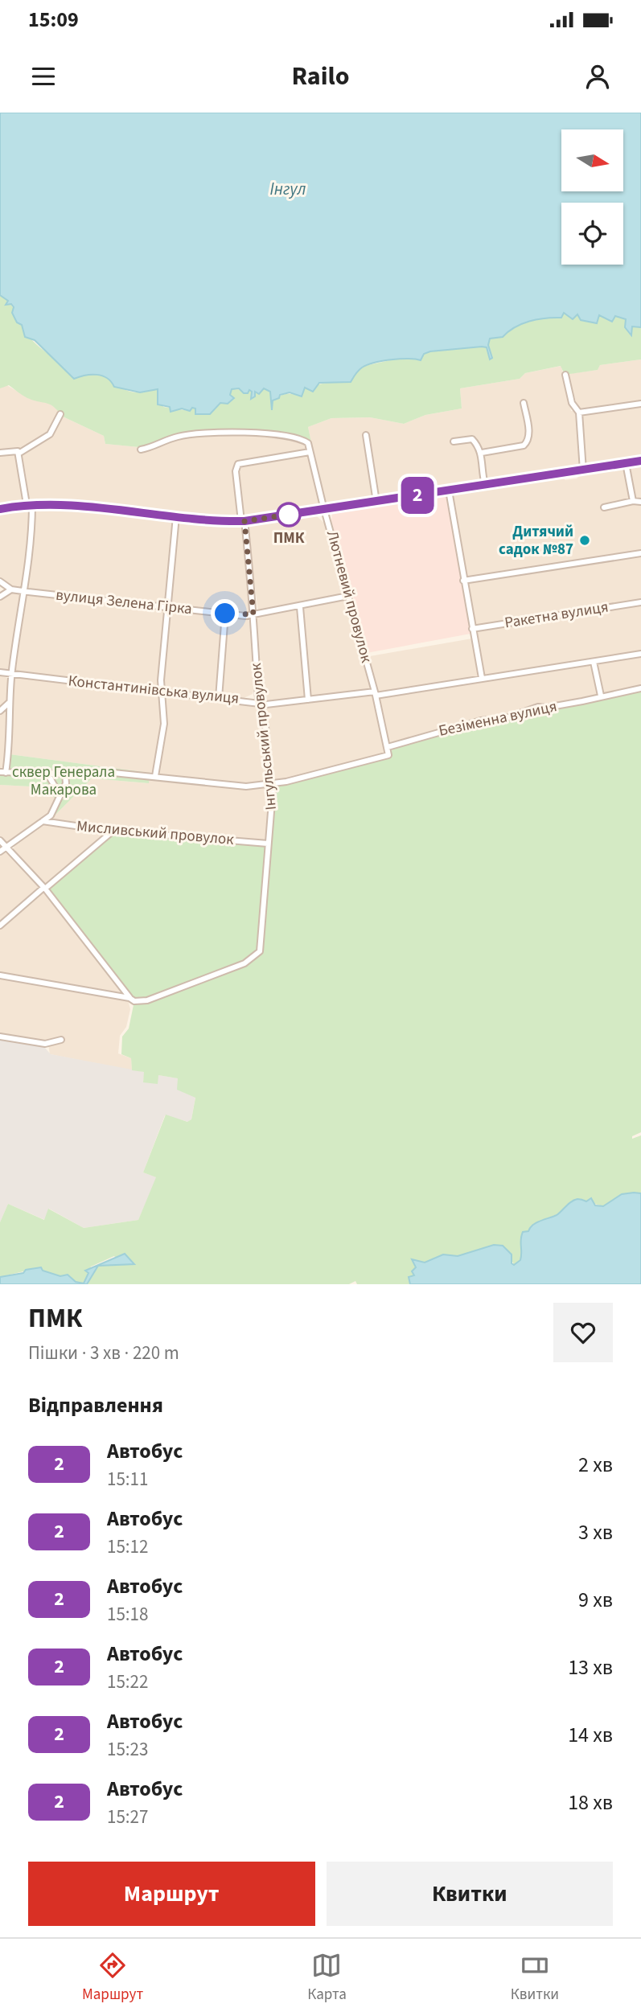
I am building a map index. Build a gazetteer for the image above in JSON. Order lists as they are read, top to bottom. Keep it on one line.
{"streets":{"street":["Лютневий провулок","вулиця Зелена Гірка","Ракетна вулиця","Константинівська вулиця","Безіменна вулиця","Інгульський провулок","Мисливський провулок"]},"crossings":[["Лютневий провулок","вулиця Зелена Гірка"],["Лютневий провулок","Константинівська вулиця"],["Лютневий провулок","Безіменна вулиця"],["Лютневий провулок","Інгульський провулок"],["вулиця Зелена Гірка","Інгульський провулок"],["Константинівська вулиця","Інгульський провулок"],["Інгульський провулок","Мисливський провулок"]],"water":["Інгул"],"parks":["сквер Генерала Макарова"],"places":["ПМК","Дитячий садок №87"],"lines":["bus line 2"],"north":"right","page":{"status":"15:09","header":"Railo","on_map":"2","heading":[["ПМК","Пішки · 3 хв · 220 m"],"Відправлення"],"list":[{"mark":"2","name":"Автобус","note":"15:11","value":"2 хв"},{"mark":"2","name":"Автобус","note":"15:12","value":"3 хв"},{"mark":"2","name":"Автобус","note":"15:18","value":"9 хв"},{"mark":"2","name":"Автобус","note":"15:22","value":"13 хв"},{"mark":"2","name":"Автобус","note":"15:23","value":"14 хв"},{"mark":"2","name":"Автобус","note":"15:27","value":"18 хв"}],"buttons":["Маршрут","Квитки"],"tabs":["Маршрут","Карта","Квитки"]}}
